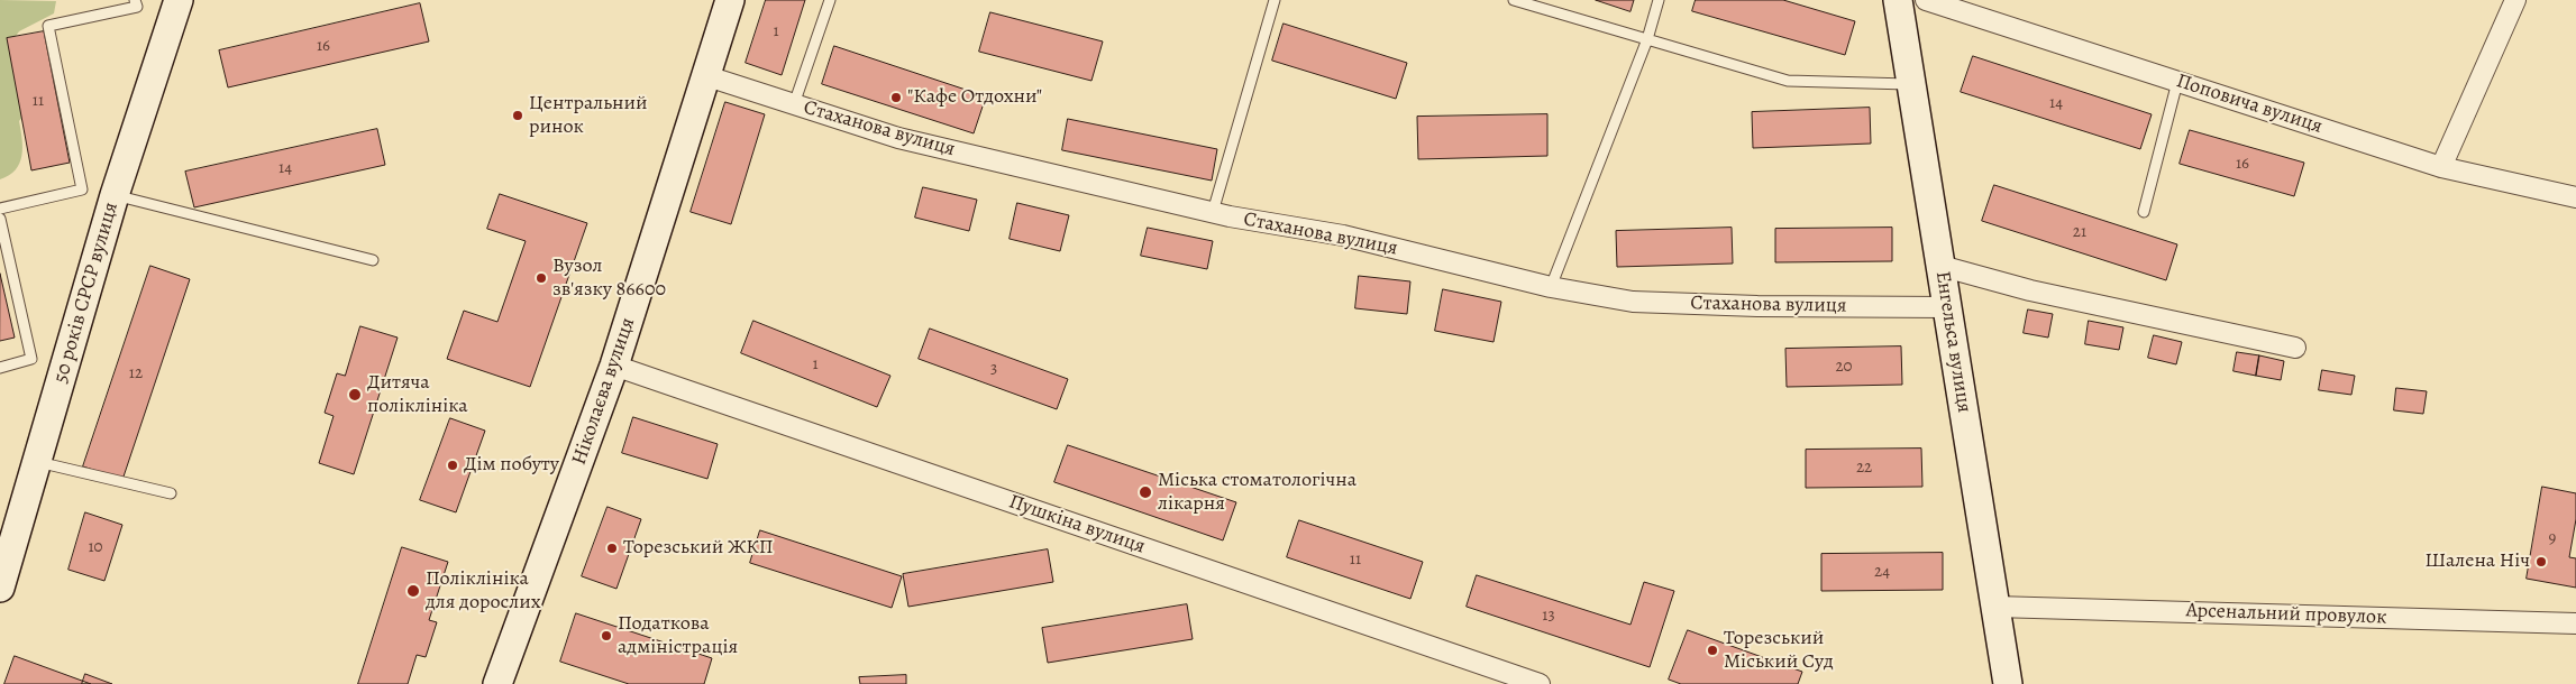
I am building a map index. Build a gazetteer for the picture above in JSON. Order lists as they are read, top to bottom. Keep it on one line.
{"streets":{"street":["Поповича вулиця","Стаханова вулиця","50 років СРСР вулиця","Енгельса вулиця","Ніколаєва вулиця","Пушкіна вулиця","Арсенальний провулок"]},"crossings":[["Стаханова вулиця","Енгельса вулиця"],["Стаханова вулиця","Ніколаєва вулиця"],["Енгельса вулиця","Арсенальний провулок"],["Ніколаєва вулиця","Пушкіна вулиця"]],"places":["\"Кафе Отдохни\"","Центральний ринок","Вузол зв'язку 86600","Дитяча поліклініка","Дім побуту","Міська стоматологічна лікарня","Торезський ЖКП","Шалена Нiч","Поліклініка для дорослих","Податкова адміністрація","Торезський Міський Суд"],"house_numbers":["1","16","11","14","16","14","21","1","20","3","12","22","9","10","11","24","13"]}
